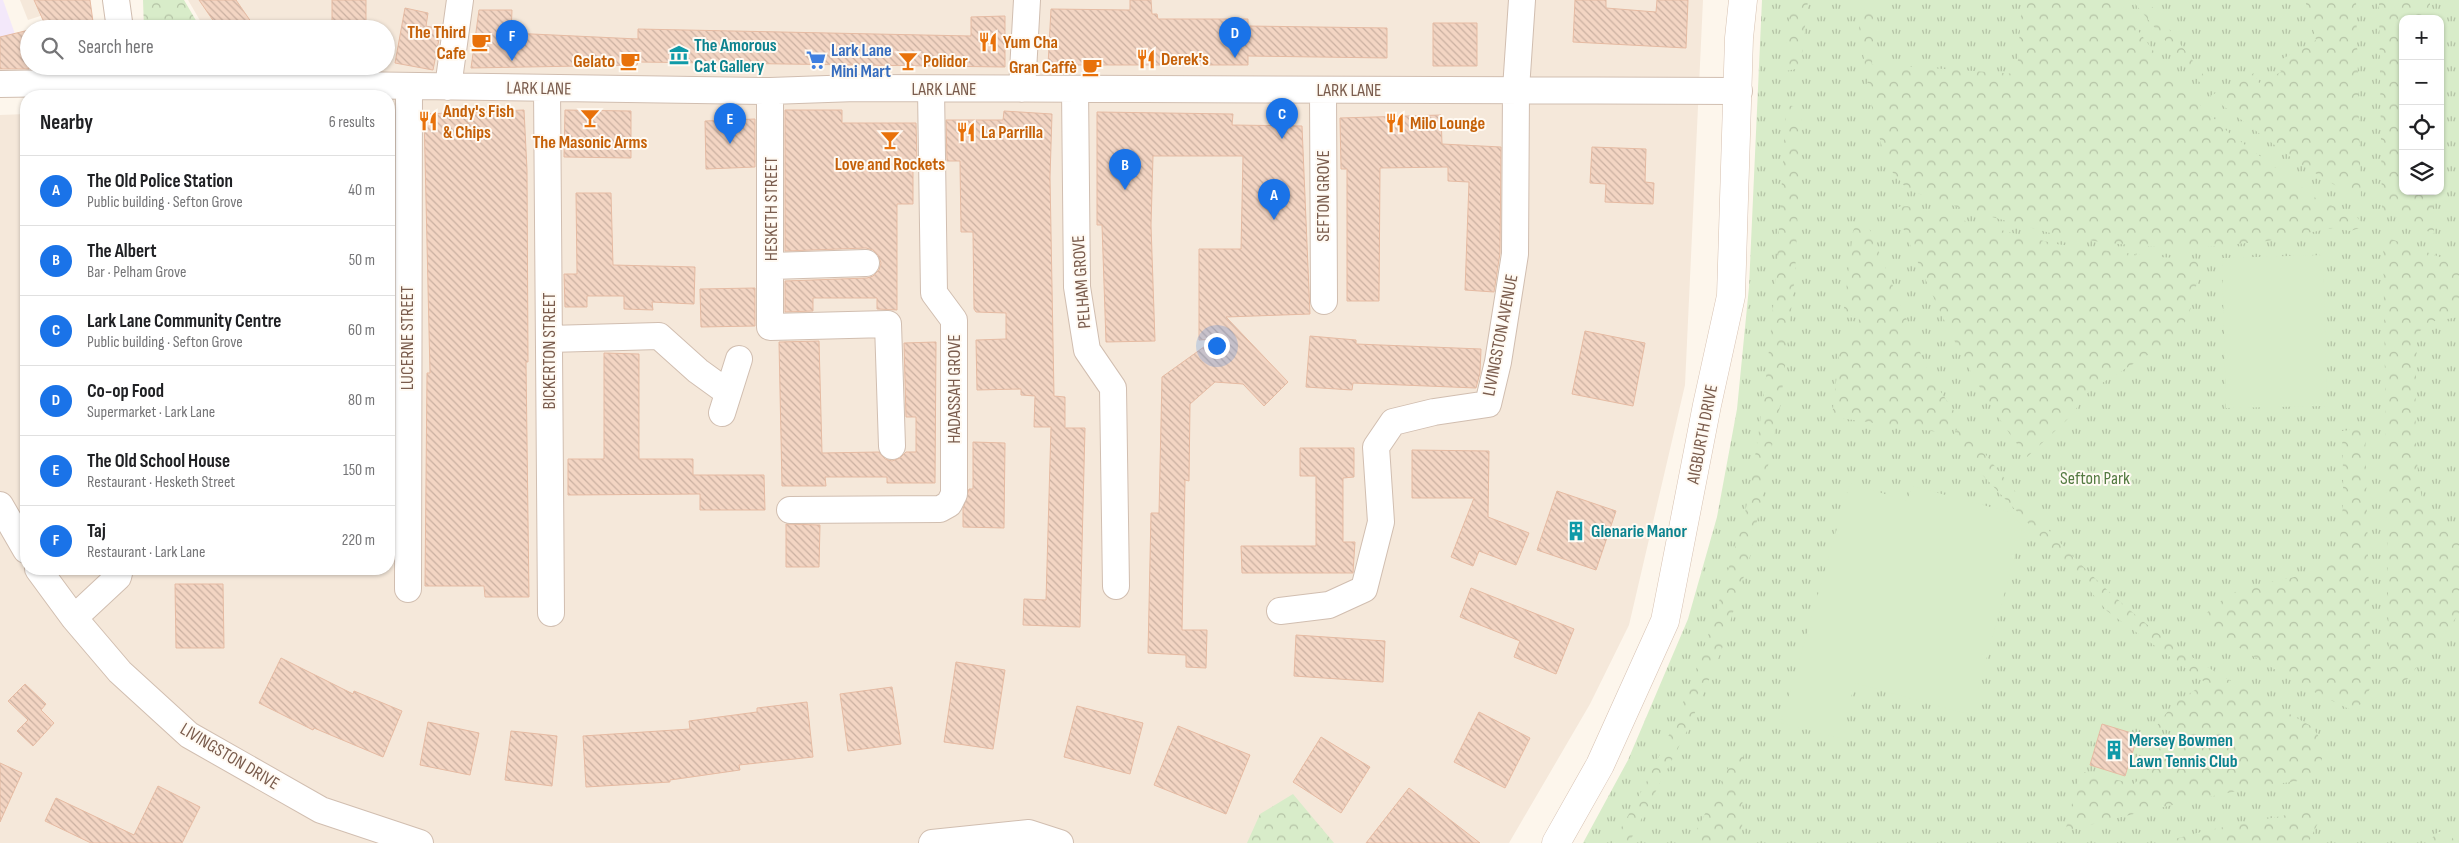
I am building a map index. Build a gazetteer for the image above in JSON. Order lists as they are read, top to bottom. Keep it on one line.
{"streets":{"street":["LARK LANE","SEFTON GROVE","HESKETH STREET","PELHAM GROVE","LIVINGSTON AVENUE","LUCERNE STREET","BICKERTON STREET","HADASSAH GROVE","AIGBURTH DRIVE","LIVINGSTON DRIVE"]},"crossings":[["LARK LANE","SEFTON GROVE"],["LARK LANE","HESKETH STREET"],["LARK LANE","PELHAM GROVE"],["LARK LANE","LIVINGSTON AVENUE"],["LARK LANE","LUCERNE STREET"],["LARK LANE","BICKERTON STREET"],["LARK LANE","HADASSAH GROVE"],["LARK LANE","AIGBURTH DRIVE"]],"parks":["Sefton Park"],"places":{"cafe":["The Third Cafe","Gelato","Gran Caffè"],"restaurant":["Yum Cha","Derek's","Andy's Fish & Chips","Milo Lounge","La Parrilla"],"museum":["The Amorous Cat Gallery"],"supermarket":["Lark Lane Mini Mart"],"bar":["Polidor","The Masonic Arms","Love and Rockets"],"building":["Glenarie Manor","Mersey Bowmen Lawn Tennis Club"]},"page":{"map_buttons":["+","−"],"pins":["D","F","C","E","B","A"],"search":"Search here","heading":["Nearby","6 results"],"list":[{"mark":"A","name":"The Old Police Station","note":"Public building · Sefton Grove","value":"40 m"},{"mark":"B","name":"The Albert","note":"Bar · Pelham Grove","value":"50 m"},{"mark":"C","name":"Lark Lane Community Centre","note":"Public building · Sefton Grove","value":"60 m"},{"mark":"D","name":"Co-op Food","note":"Supermarket · Lark Lane","value":"80 m"},{"mark":"E","name":"The Old School House","note":"Restaurant · Hesketh Street","value":"150 m"},{"mark":"F","name":"Taj","note":"Restaurant · Lark Lane","value":"220 m"}]}}
